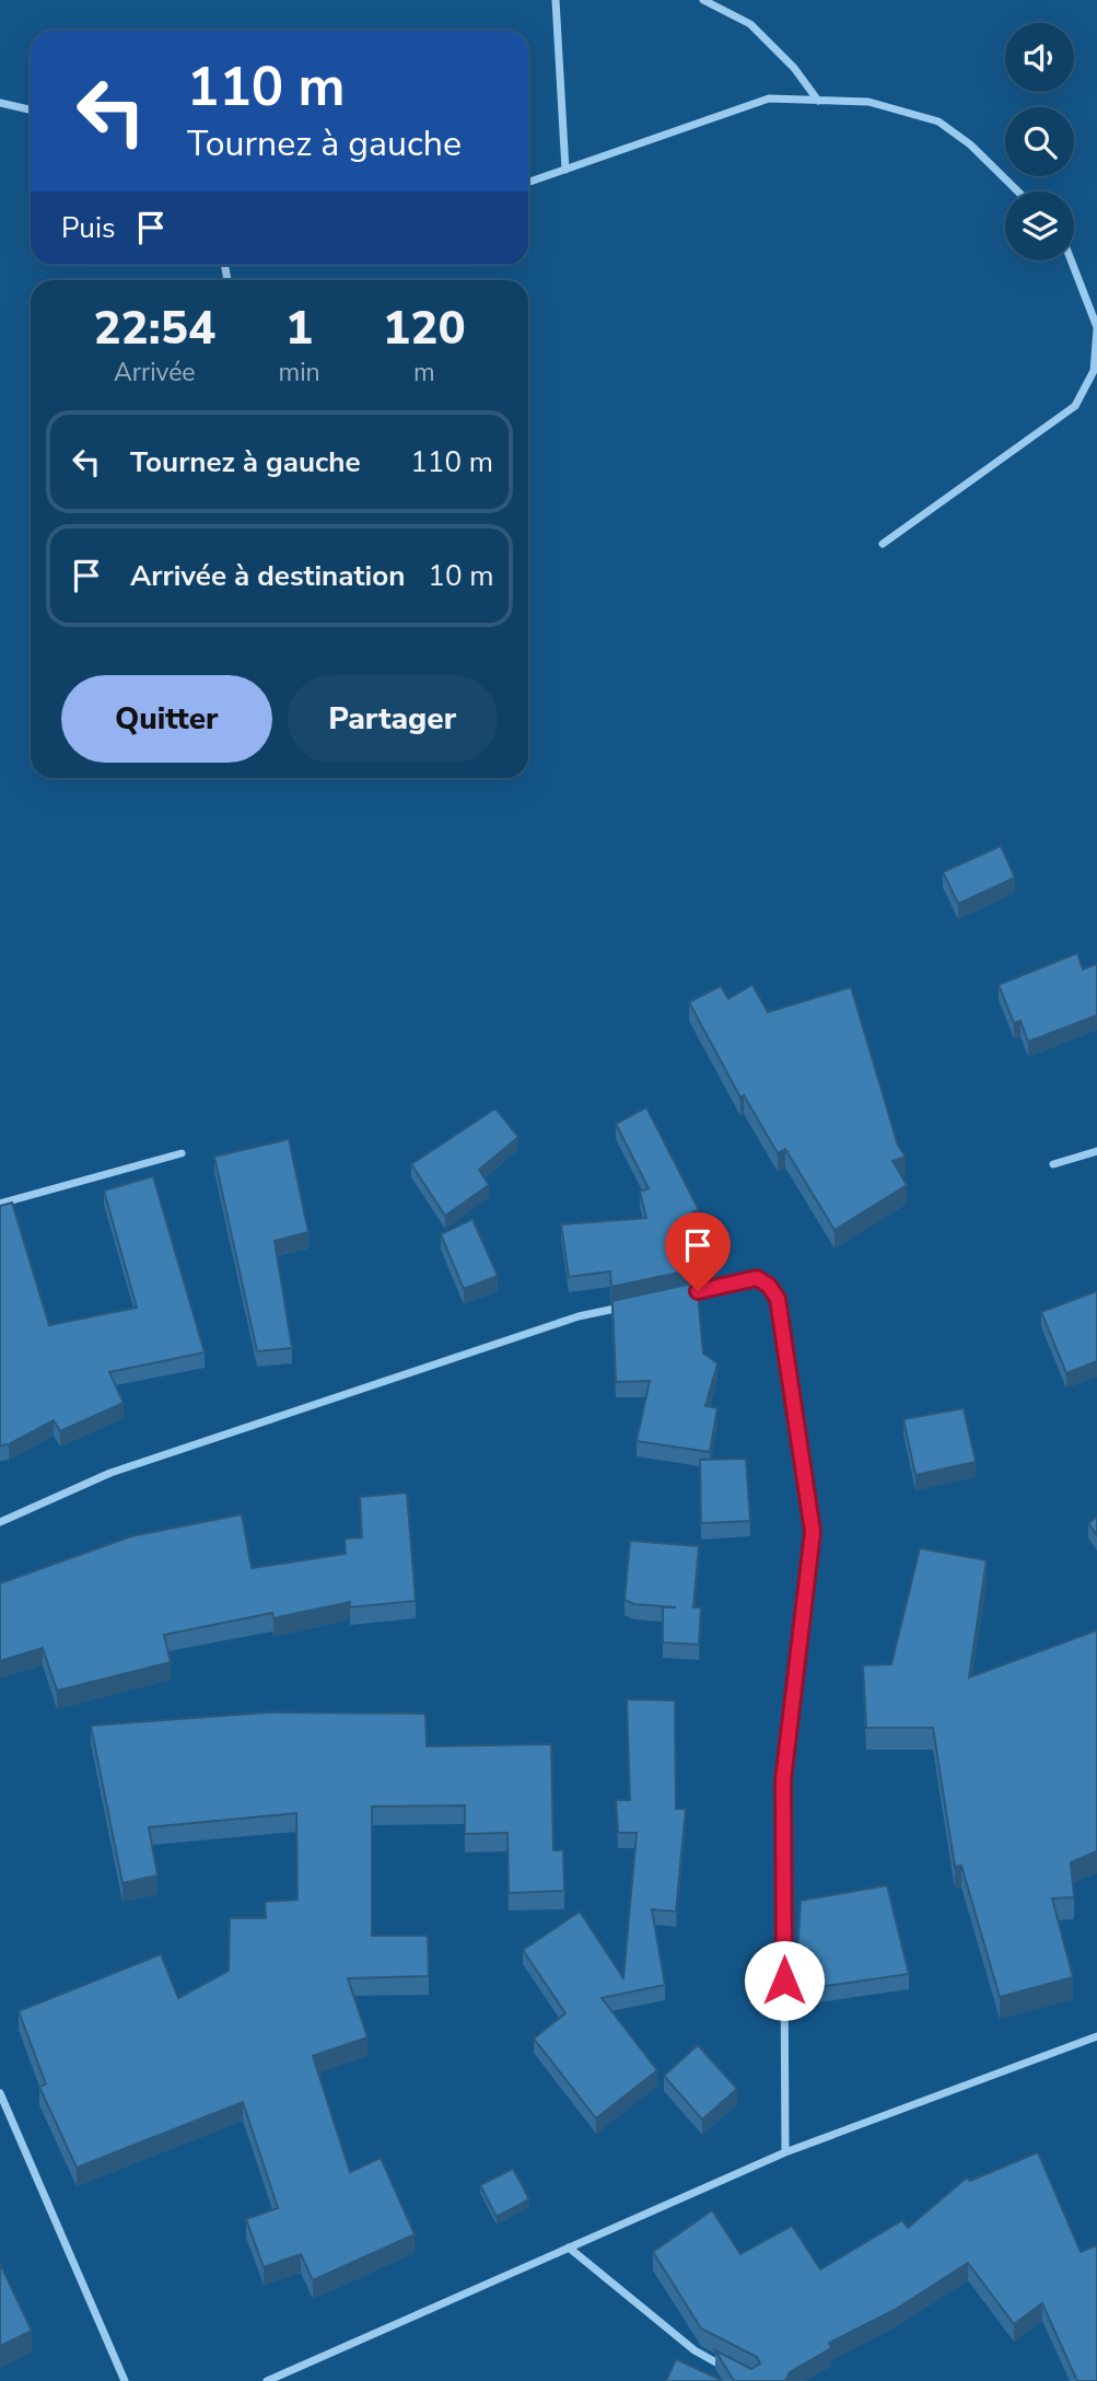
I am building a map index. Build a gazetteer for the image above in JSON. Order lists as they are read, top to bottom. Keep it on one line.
{"page":{"turn":["110 m","Tournez à gauche"],"then":"Puis","eta":["22:54","Arrivée","1","min","120","m"],"list":[{"name":"Tournez à gauche","value":"110 m"},{"name":"Arrivée à destination","value":"10 m"}],"buttons":["Quitter","Partager"]}}
